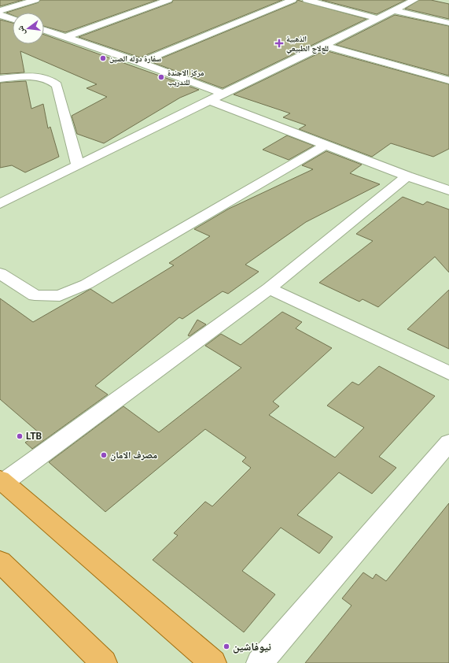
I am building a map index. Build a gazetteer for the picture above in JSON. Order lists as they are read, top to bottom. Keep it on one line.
{"places":{"health":["الذهبية للعﻻج الطبيعي"],"other":["سفارة دوله الصين","مركز الاجندة للتدريب","LTB","مصرف الامان","نيوفاشين"]},"north":"left"}
